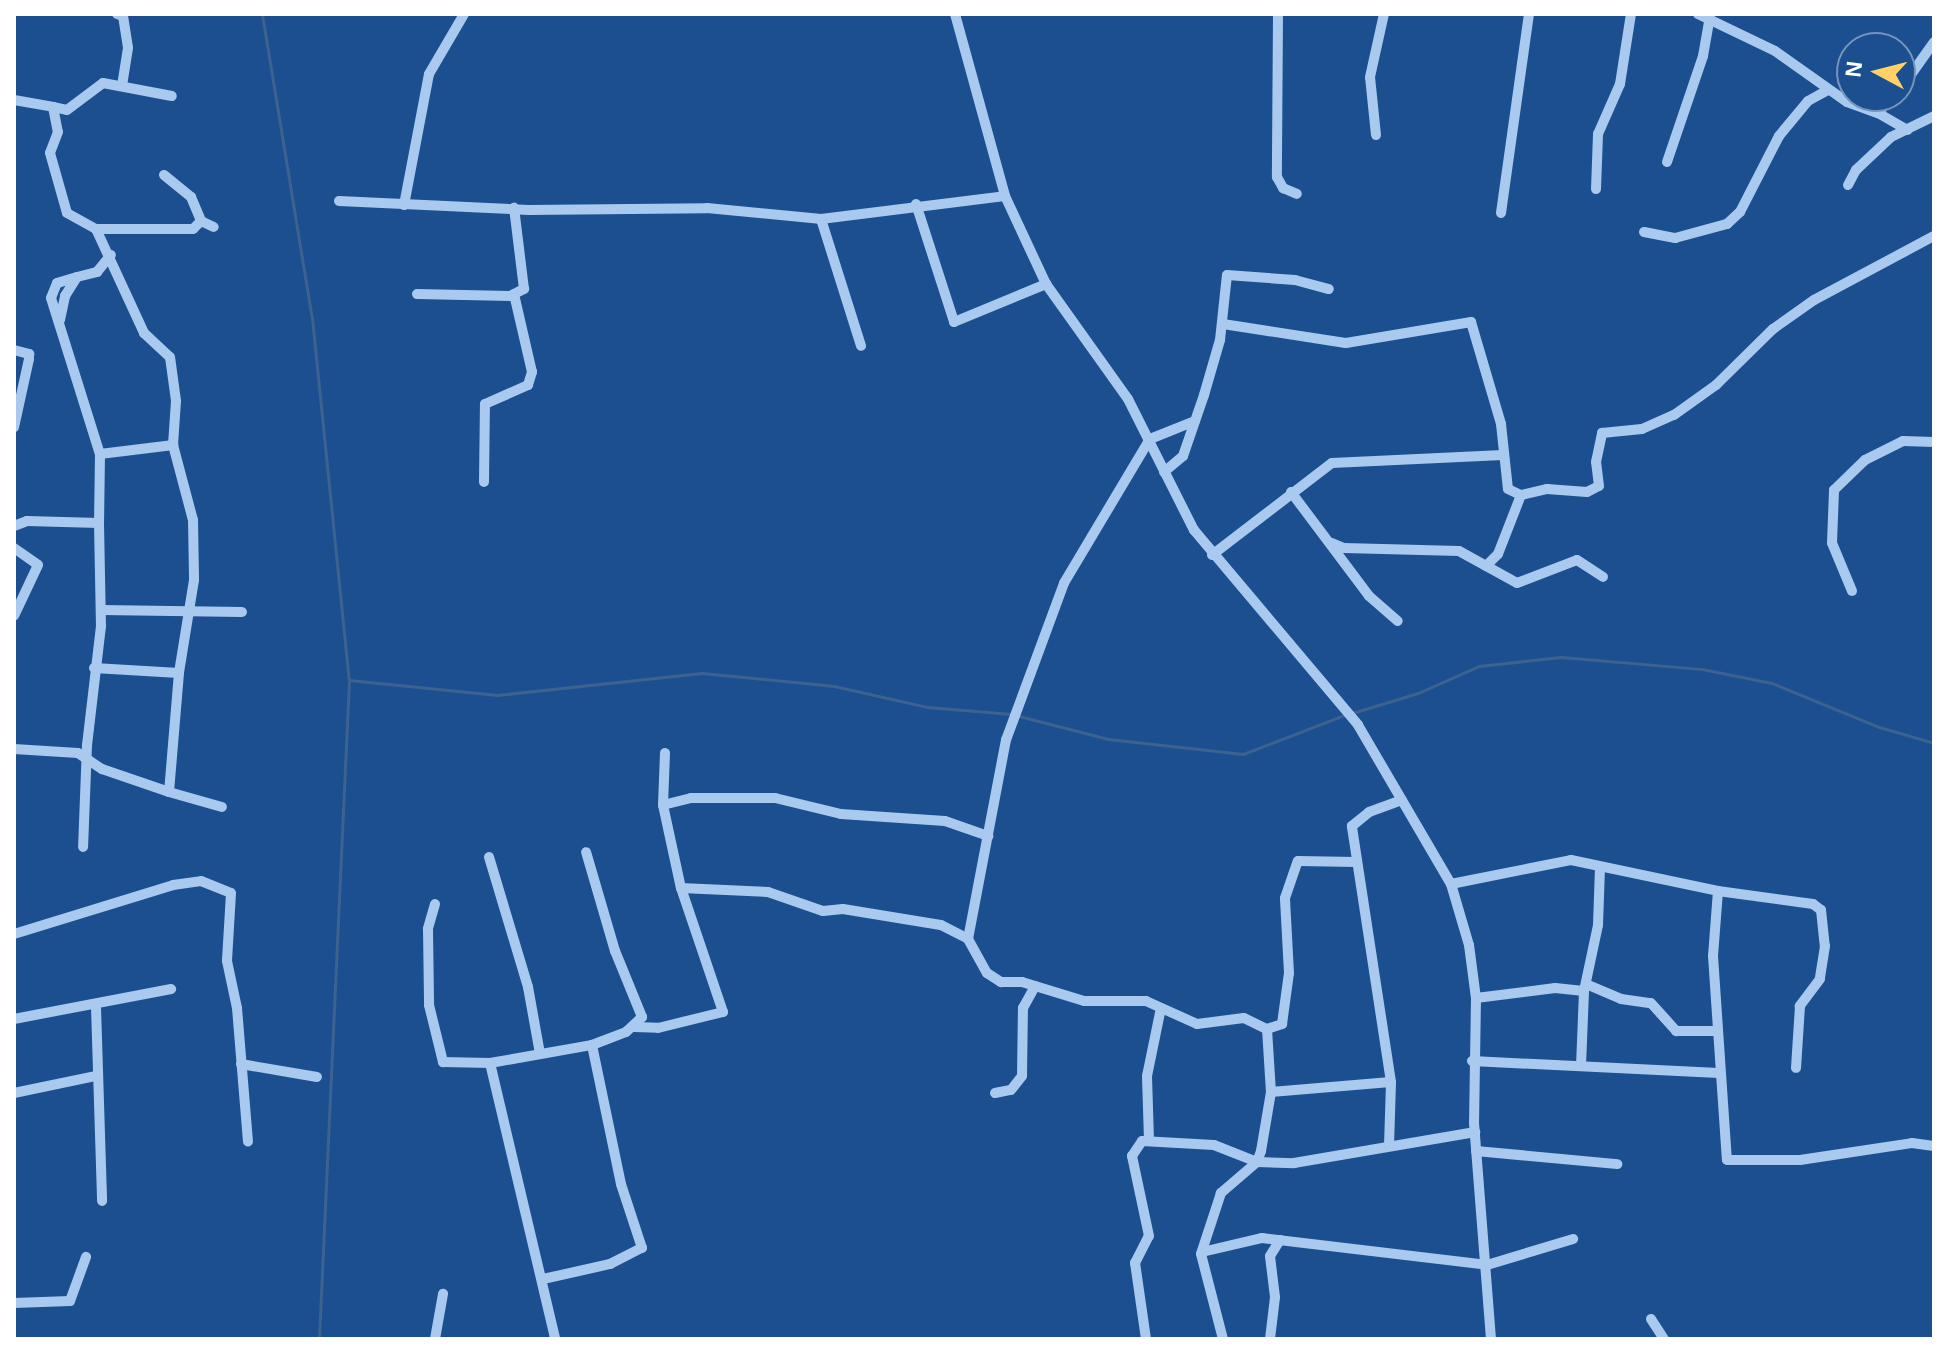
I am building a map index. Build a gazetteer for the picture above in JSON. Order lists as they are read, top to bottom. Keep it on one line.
{"north":"left"}
